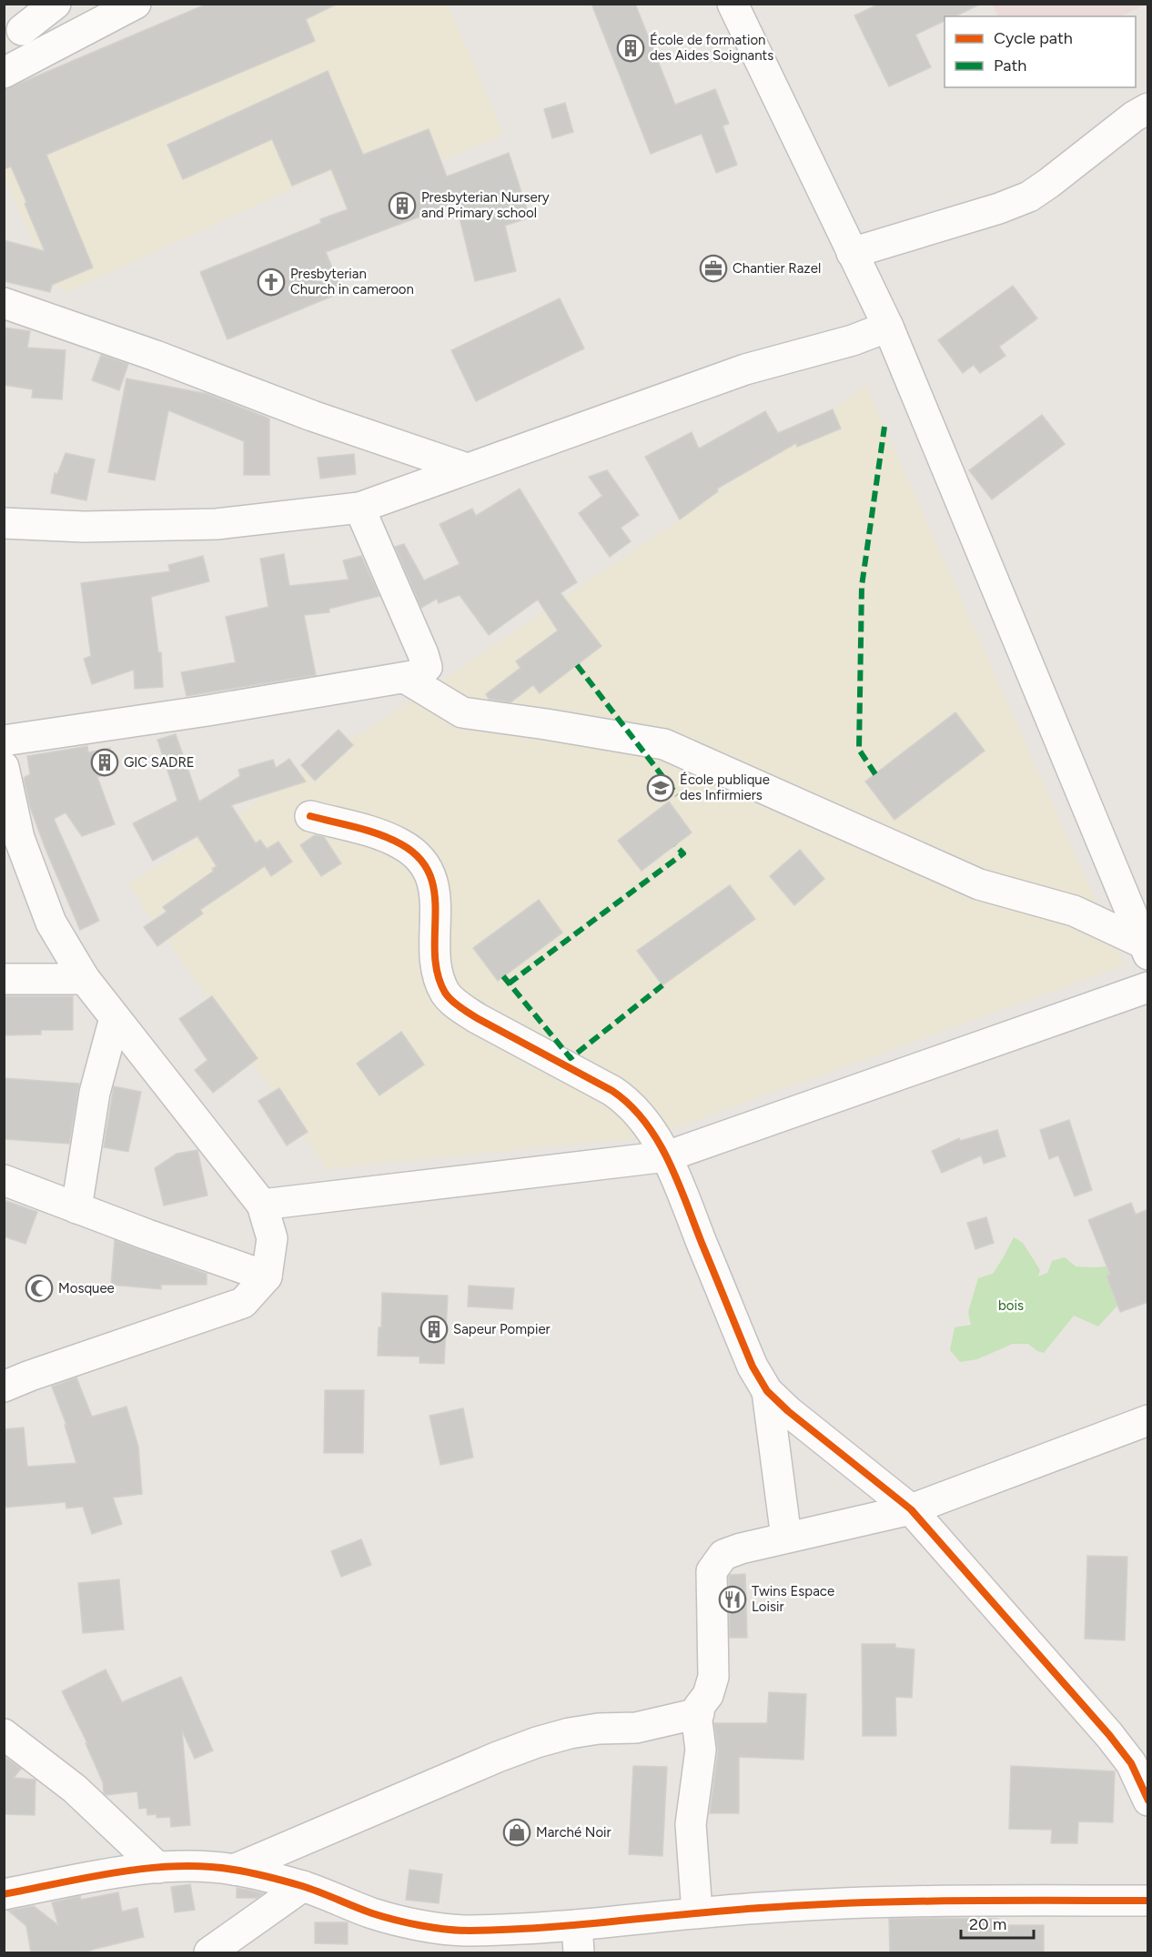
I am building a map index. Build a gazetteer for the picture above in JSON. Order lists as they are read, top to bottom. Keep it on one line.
{"parks":["bois"],"places":{"building":["École de formation des Aides Soignants","Presbyterian Nursery and Primary school","GIC SADRE","Sapeur Pompier"],"office":["Chantier Razel"],"church":["Presbyterian Church in cameroon"],"school or university":["École publique des Infirmiers"],"mosque":["Mosquee"],"restaurant":["Twins Espace Loisir"],"shop":["Marché Noir"]},"legend":["Cycle path","Path"],"scale_bar":"20 m"}
